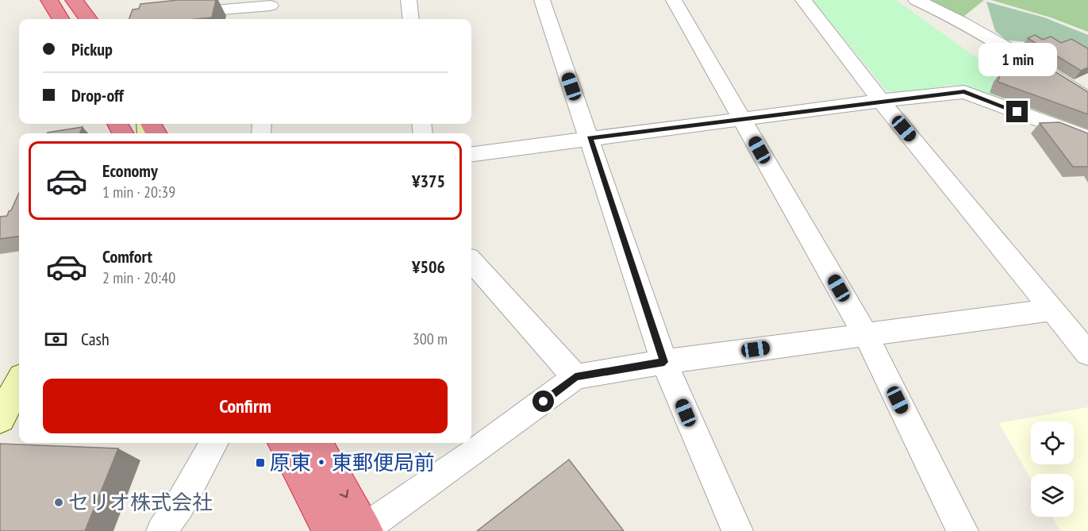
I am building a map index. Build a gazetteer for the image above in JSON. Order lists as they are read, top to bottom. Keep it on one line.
{"places":{"transit":["原東・東郵便局前"],"other":["セリオ株式会社"]},"page":{"banner":["Pickup","Drop-off"],"bubble":"1 min","list":[{"name":"Economy","note":"1 min · 20:39","value":"¥375"},{"name":"Comfort","note":"2 min · 20:40","value":"¥506"}],"pay":["Cash","300 m"],"buttons":"Confirm"}}
